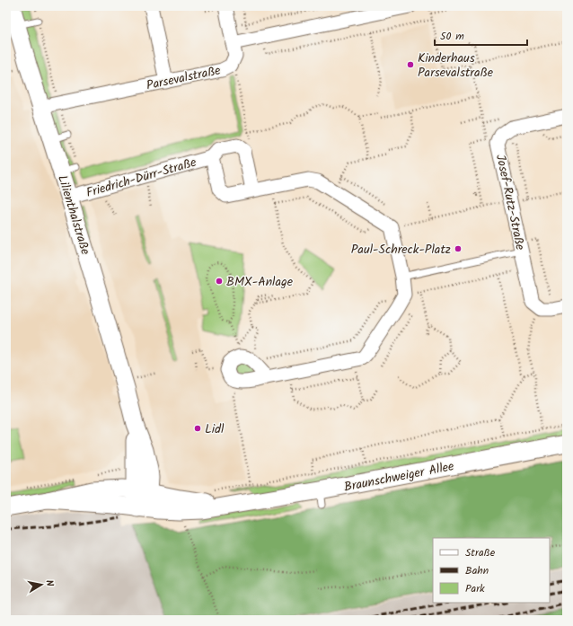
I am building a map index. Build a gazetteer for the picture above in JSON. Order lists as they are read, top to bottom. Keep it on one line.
{"streets":{"street":["Parsevalstraße","Friedrich-Dürr-Straße","Josef-Rutz-Straße","Lilienthalstraße","Braunschweiger Allee"]},"crossings":[["Parsevalstraße","Lilienthalstraße"],["Friedrich-Dürr-Straße","Lilienthalstraße"],["Lilienthalstraße","Braunschweiger Allee"]],"places":["Kinderhaus Parsevalstraße","Paul-Schreck-Platz","BMX-Anlage","Lidl"],"legend":["Straße","Bahn","Park"],"scale_bar":"50 m","north":"right"}
